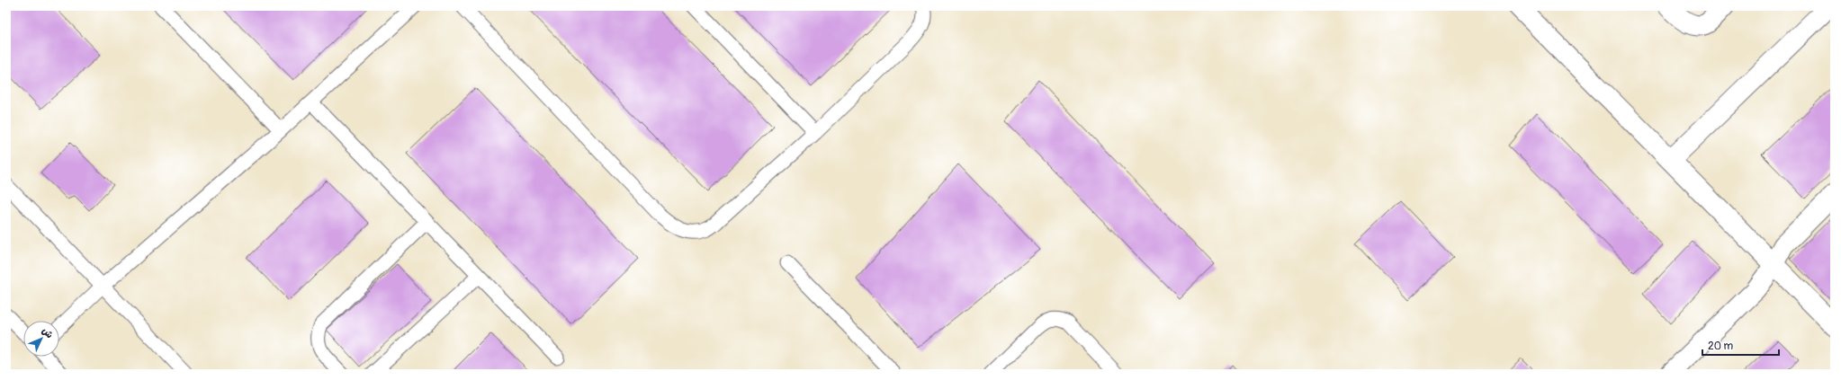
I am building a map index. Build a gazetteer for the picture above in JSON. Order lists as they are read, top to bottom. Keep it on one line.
{"scale_bar":"20 m","north":"top right"}
